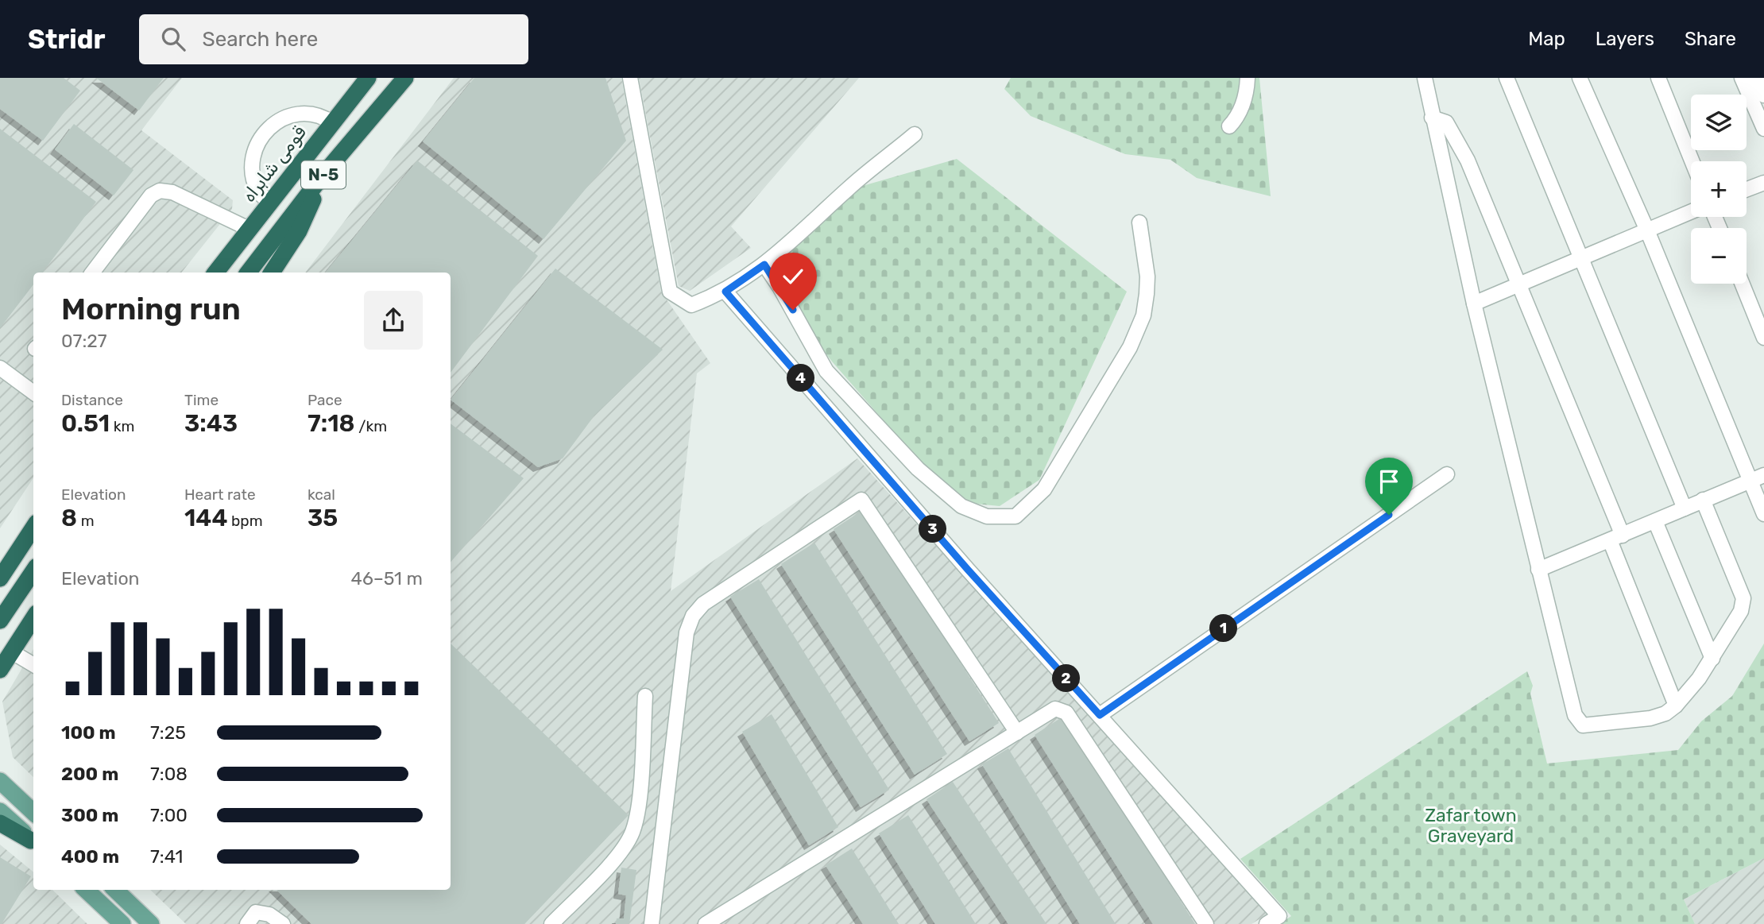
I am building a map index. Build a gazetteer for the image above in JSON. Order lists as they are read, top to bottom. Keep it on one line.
{"streets":{"highway":["قومی شاہراہ","N-5"]},"parks":["Zafar town Graveyard"],"page":{"header":"Stridr","search":"Search here","nav":["Map","Layers","Share"],"map_buttons":["+","−"],"heading":["Morning run","07:27"],"pins":["4","3","1","2"],"stats":[["Distance","0.51 km"],["Time","3:43"],["Pace","7:18 /km"],["Elevation","8 m"],["Heart rate","144 bpm"],["kcal","35"]],"chart":["Elevation","46–51 m"],"list":[{"name":"100 m","note":"7:25"},{"name":"200 m","note":"7:08"},{"name":"300 m","note":"7:00"},{"name":"400 m","note":"7:41"}]}}
